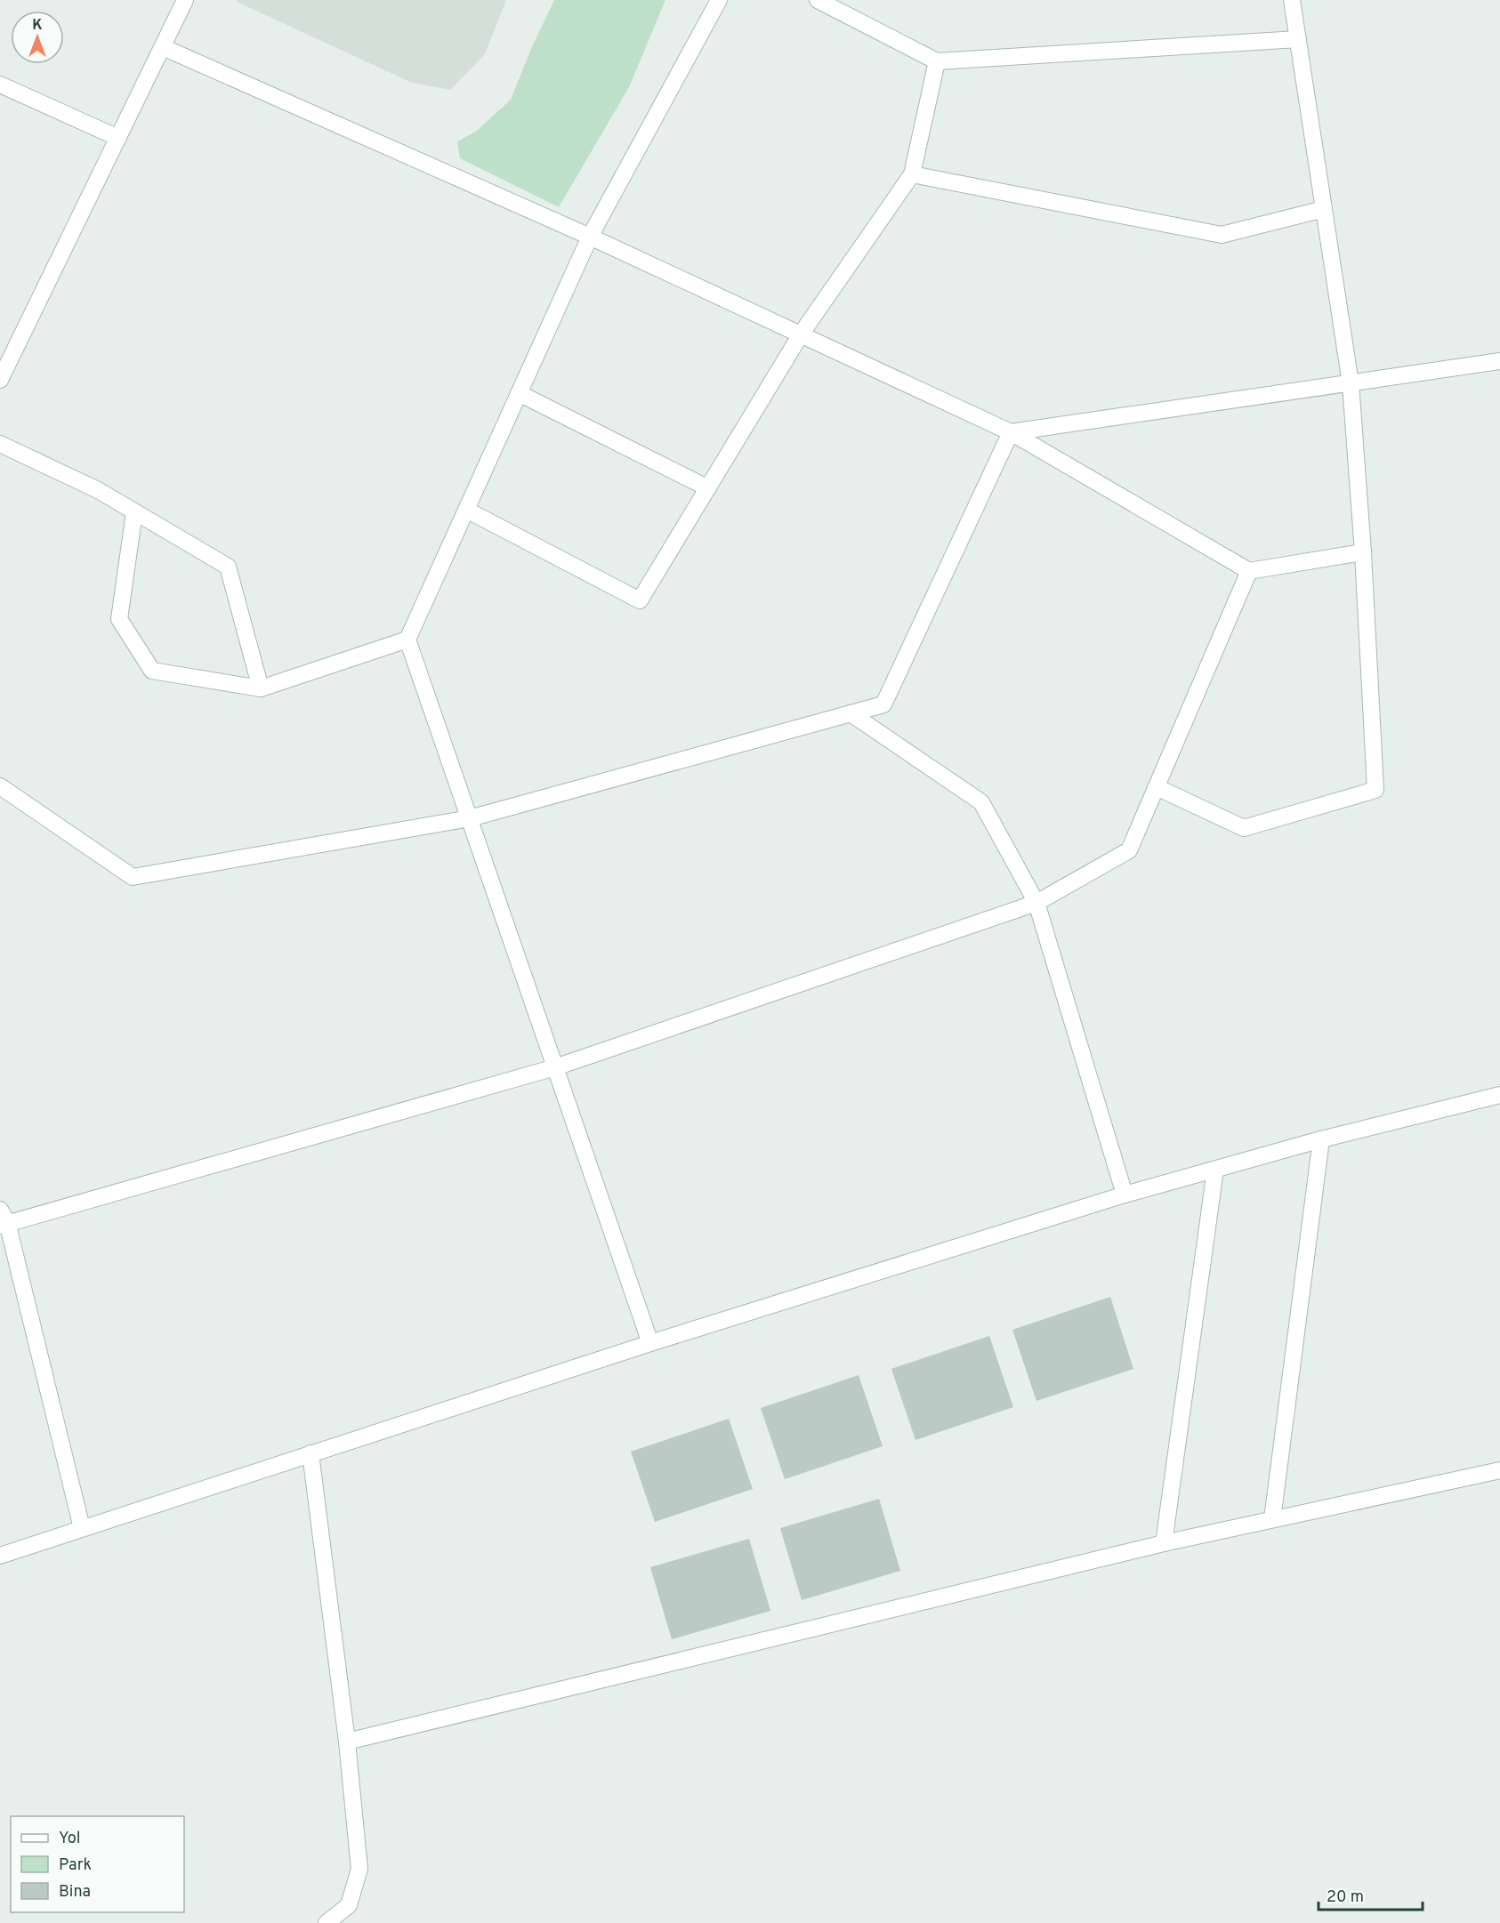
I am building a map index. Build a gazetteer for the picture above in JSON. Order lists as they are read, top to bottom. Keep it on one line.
{"legend":["Yol","Park","Bina"],"scale_bar":"20 m","north":"top"}
